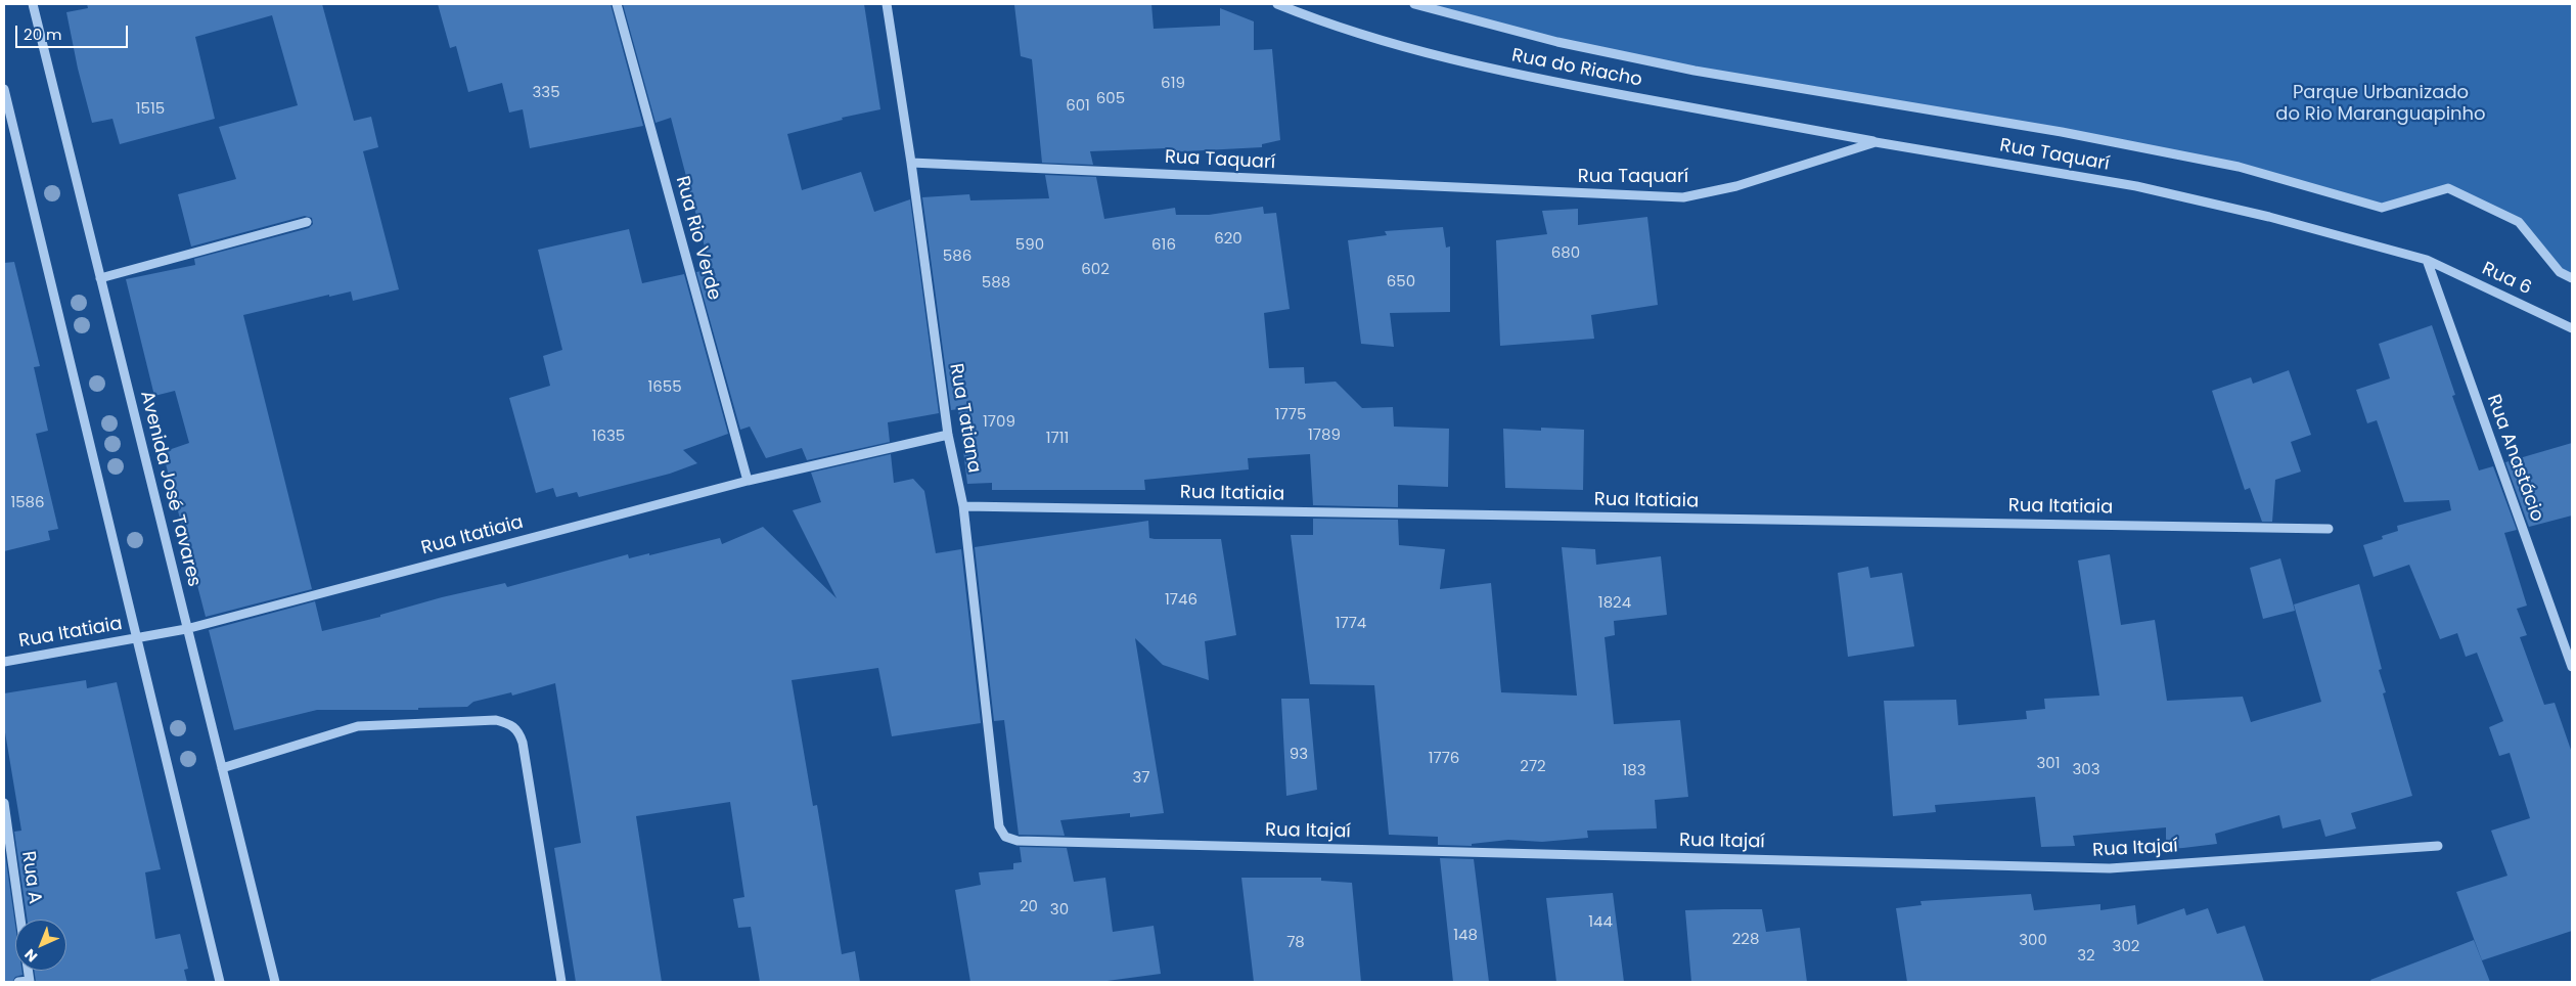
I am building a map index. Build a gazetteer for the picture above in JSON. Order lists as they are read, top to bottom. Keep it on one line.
{"streets":{"street":["Rua do Riacho","Rua Taquarí","Rua Rio Verde","Rua 6","Rua Tatiana","Rua Anastácio","Avenida José Tavares","Rua Itatiaia","Rua Itajaí","Rua A"]},"crossings":[["Rua do Riacho","Rua Taquarí"],["Rua Taquarí","Rua 6"],["Rua Taquarí","Rua Tatiana"],["Rua Taquarí","Rua Anastácio"],["Rua Rio Verde","Rua Itatiaia"],["Rua 6","Rua Anastácio"],["Rua Tatiana","Rua Itatiaia"],["Rua Tatiana","Rua Itajaí"],["Avenida José Tavares","Rua Itatiaia"]],"parks":["Parque Urbanizado do Rio Maranguapinho"],"house_numbers":["619","335","605","601","1515","620","590","616","680","586","602","650","588","1655","1775","1709","1789","1635","1711","1586","1746","1824","1774","93","1776","301","272","303","183","37","20","30","144","148","228","300","78","302","32"],"scale_bar":"20 m","north":"bottom left"}
